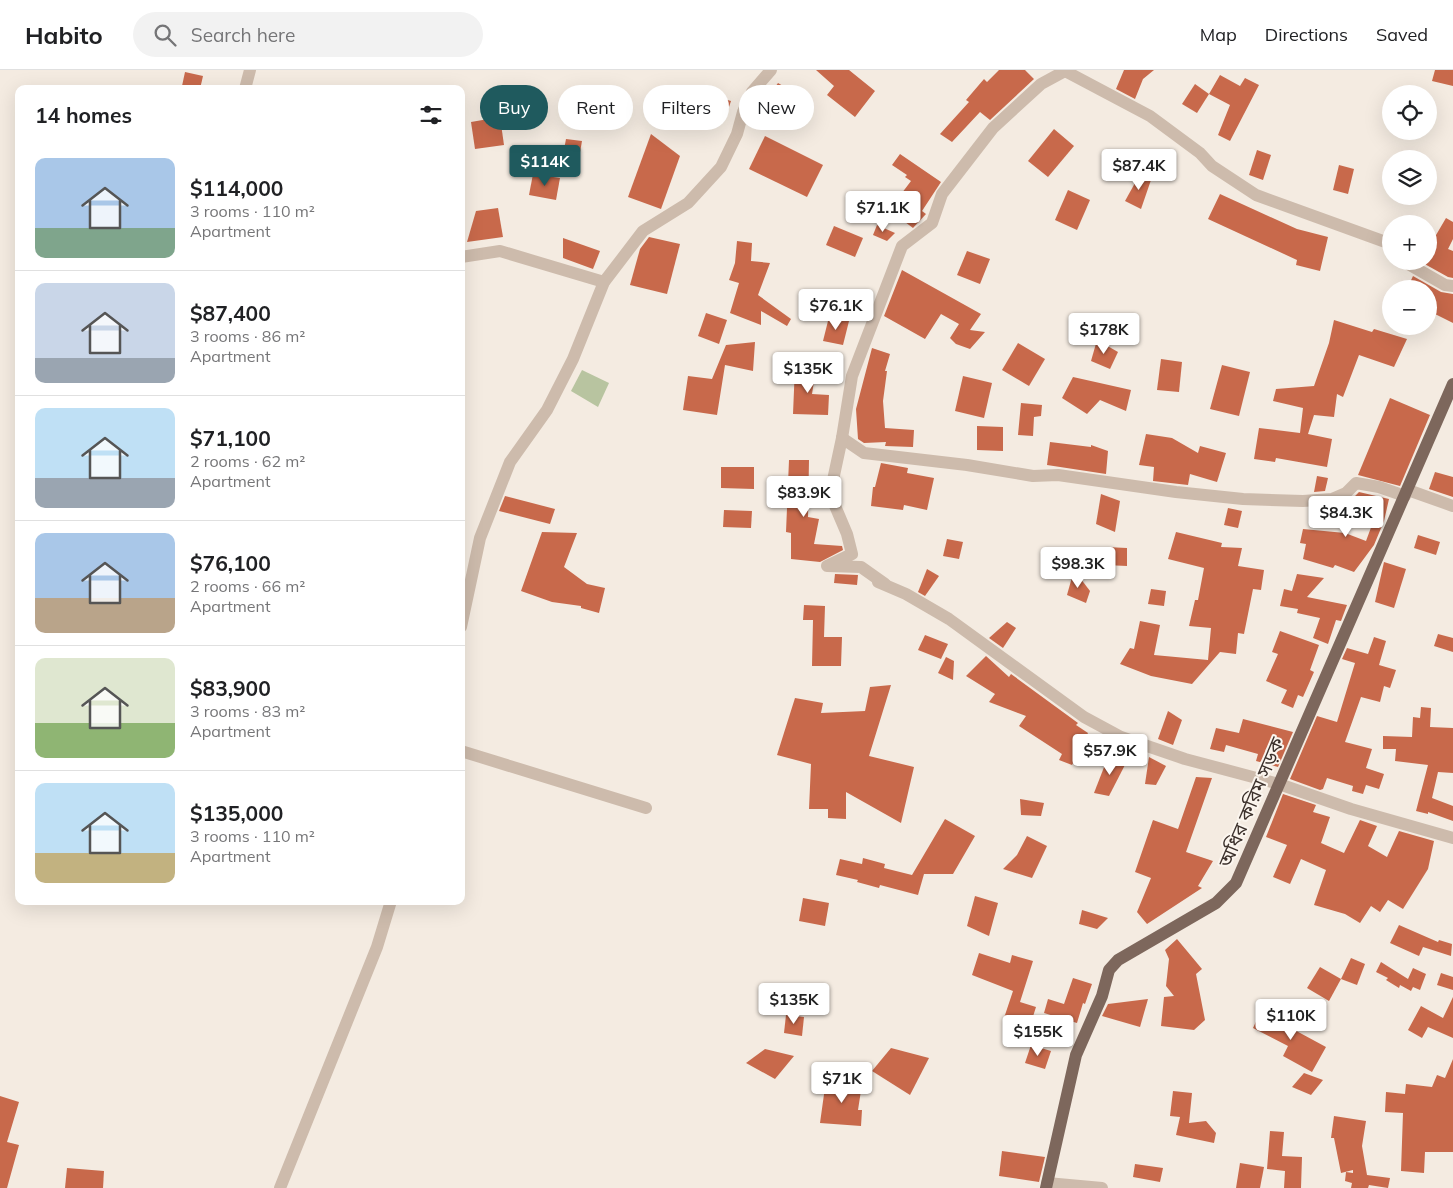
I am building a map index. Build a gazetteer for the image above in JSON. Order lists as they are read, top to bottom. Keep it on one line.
{"streets":{"main road":["অধির করিম সড়ক"]},"page":{"header":"Habito","search":"Search here","nav":["Map","Directions","Saved"],"map_buttons":["+","−"],"chip":["Buy","Rent","Filters","New"],"heading":"14 homes","price":["$114K","$87.4K","$71.1K","$76.1K","$178K","$135K","$83.9K","$84.3K","$98.3K","$57.9K","$135K","$110K","$155K","$71K"],"list":[{"name":"$114,000","note":"3 rooms · 110 m² · Apartment"},{"name":"$87,400","note":"3 rooms · 86 m² · Apartment"},{"name":"$71,100","note":"2 rooms · 62 m² · Apartment"},{"name":"$76,100","note":"2 rooms · 66 m² · Apartment"},{"name":"$83,900","note":"3 rooms · 83 m² · Apartment"},{"name":"$135,000","note":"3 rooms · 110 m² · Apartment"}]}}
